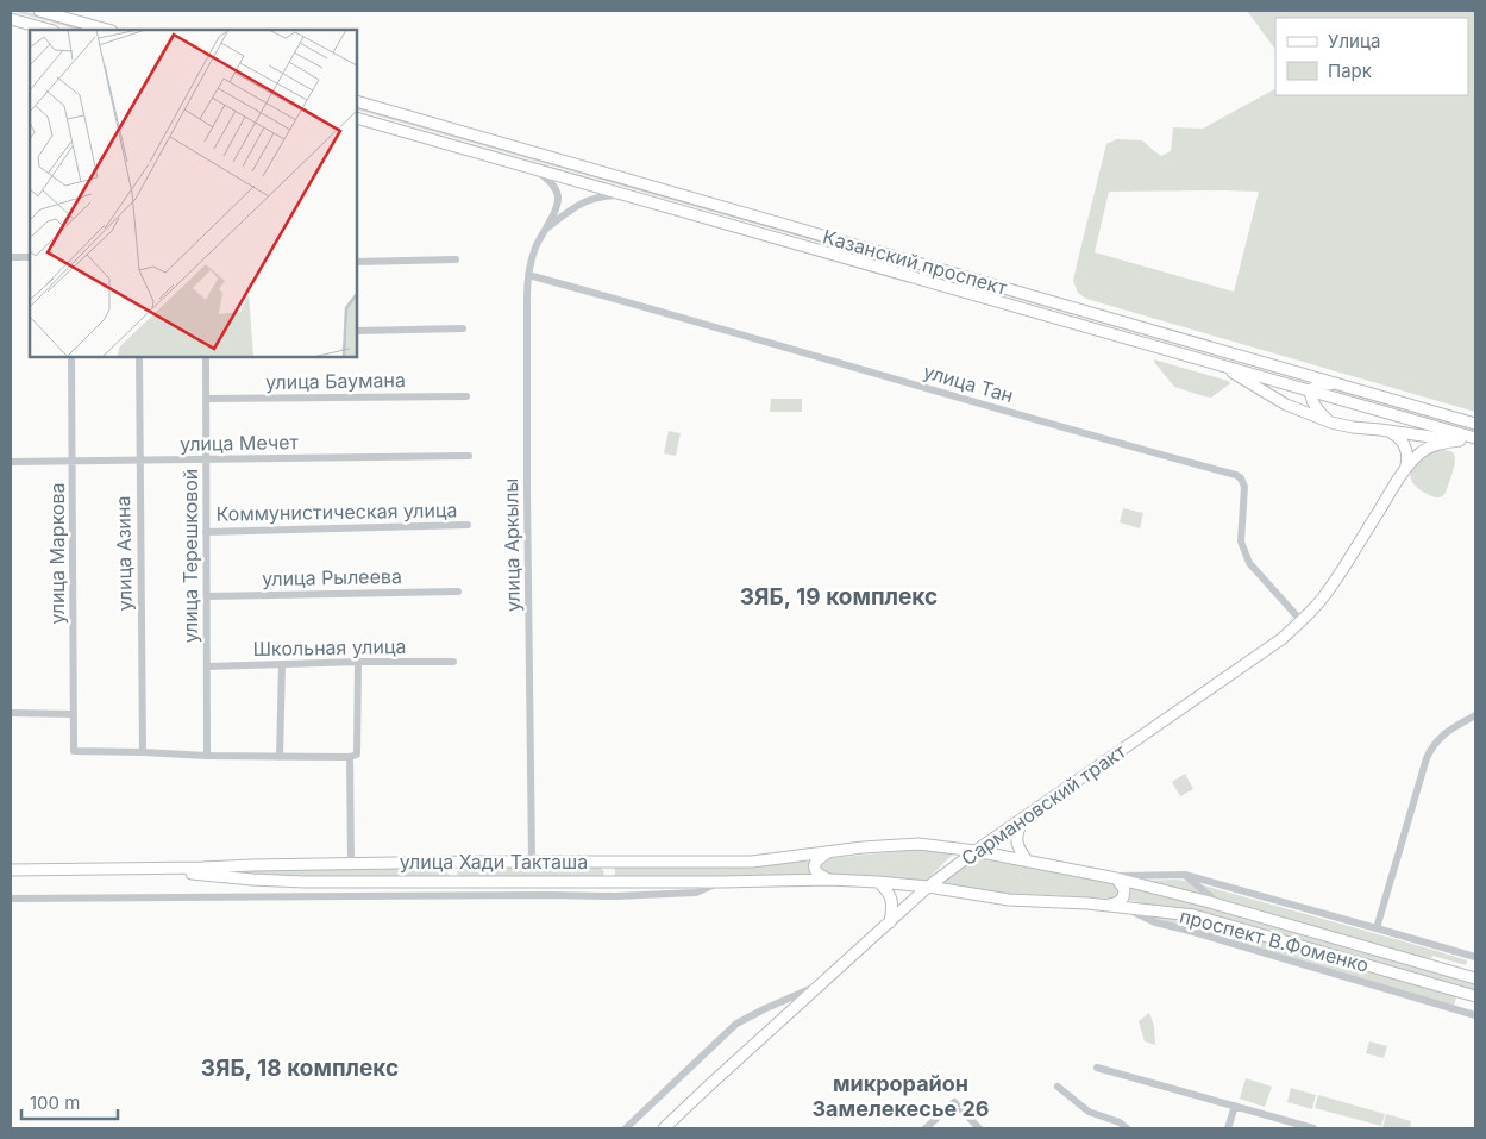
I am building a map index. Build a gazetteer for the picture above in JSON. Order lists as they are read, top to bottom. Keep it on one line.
{"streets":{"main road":["Казанский проспект","Сармановский тракт","улица Хади Такташа","проспект В.Фоменко"],"street":["улица Баумана","улица Тан","улица Мечет","Коммунистическая улица","улица Аркылы","улица Маркова","улица Азина","улица Терешковой","улица Рылеева","Школьная улица"]},"crossings":[["Казанский проспект","улица Аркылы"],["улица Баумана","улица Терешковой"],["улица Тан","улица Аркылы"],["улица Тан","Сармановский тракт"],["улица Мечет","улица Маркова"],["улица Мечет","улица Азина"],["улица Мечет","улица Терешковой"],["Коммунистическая улица","улица Терешковой"],["улица Аркылы","улица Хади Такташа"],["улица Маркова","улица Азина"],["улица Терешковой","улица Рылеева"],["улица Терешковой","Школьная улица"],["Сармановский тракт","улица Хади Такташа"],["Сармановский тракт","проспект В.Фоменко"],["улица Хади Такташа","проспект В.Фоменко"]],"districts":["ЗЯБ, 19 комплекс","ЗЯБ, 18 комплекс","микрорайон Замелекесье 26"],"legend":["Улица","Парк"],"scale_bar":"100 m"}
